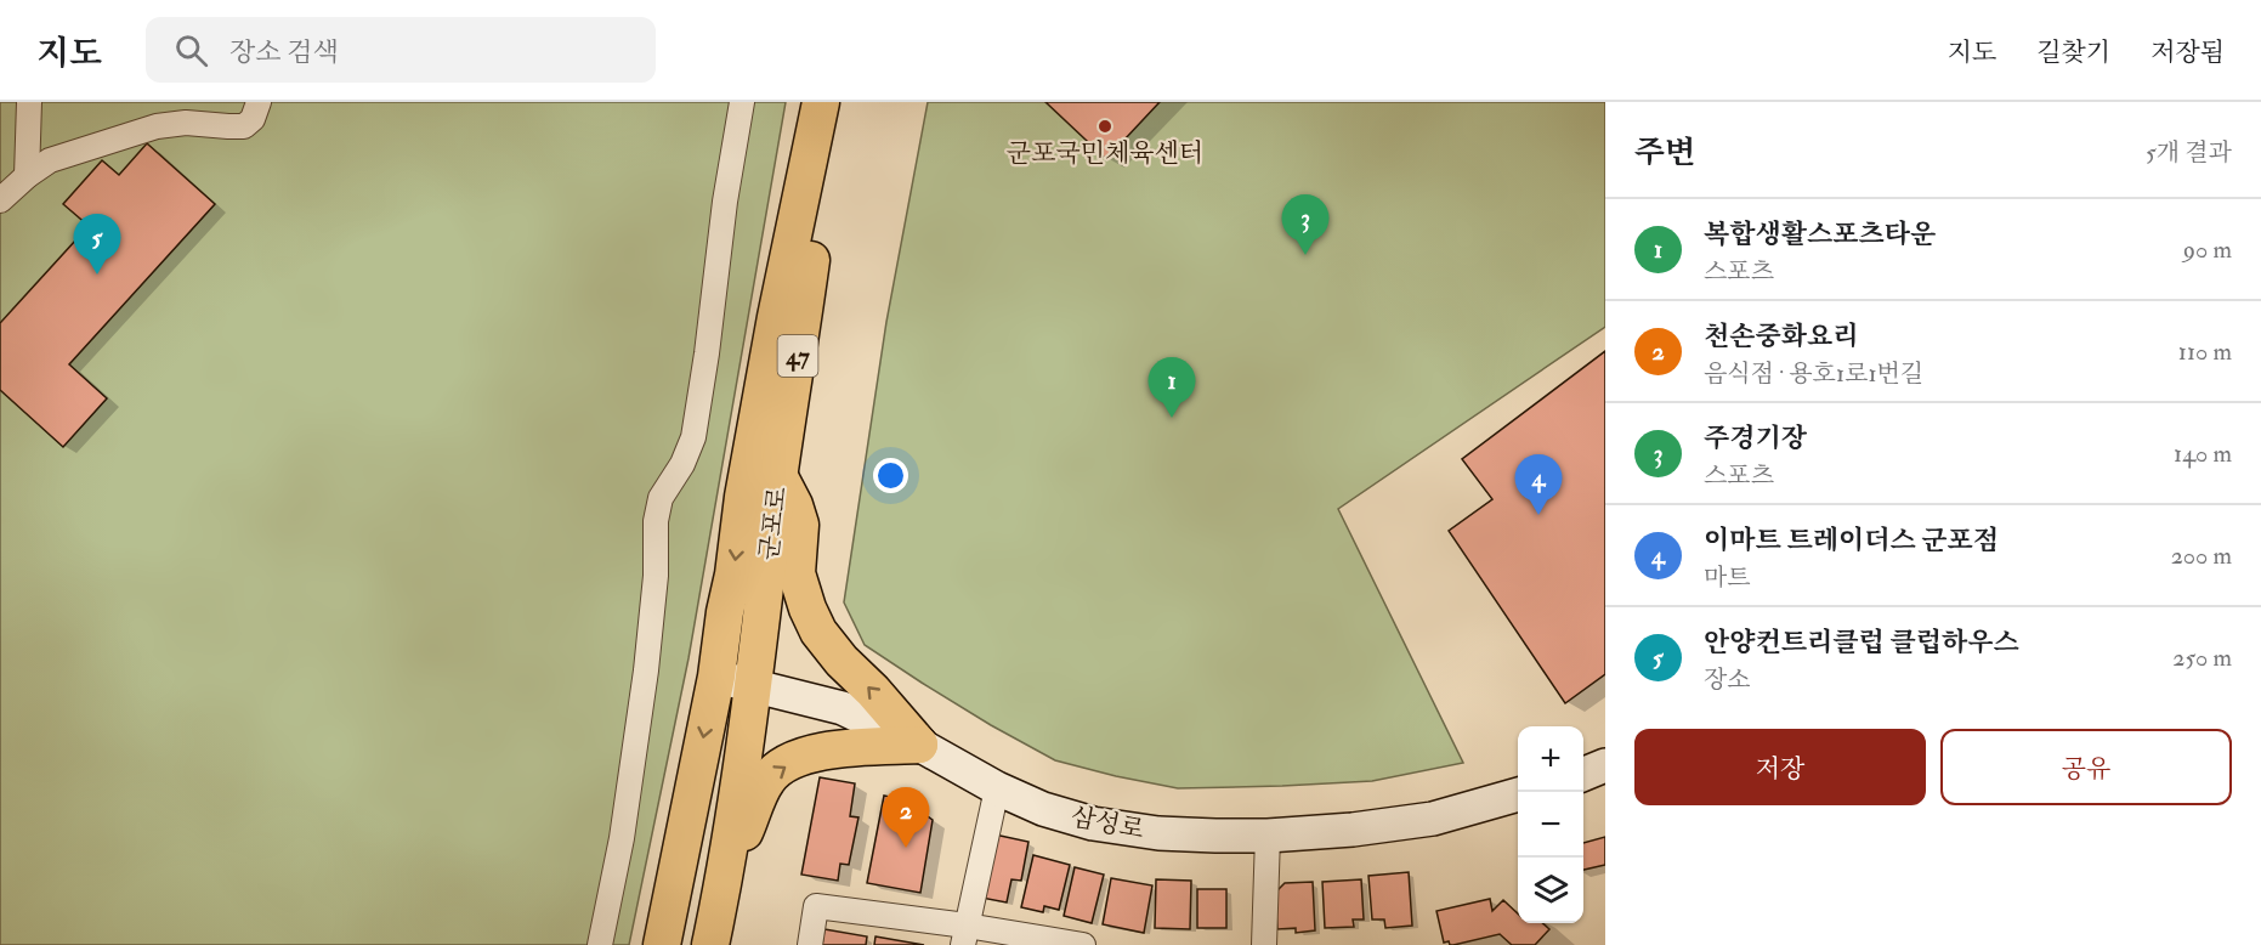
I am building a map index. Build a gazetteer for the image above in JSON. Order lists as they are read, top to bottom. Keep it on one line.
{"streets":{"main road":["47","군포로"],"street":["삼성로"]},"crossings":[["군포로","삼성로"]],"places":["군포국민체육센터"],"page":{"header":"지도","search":"장소 검색","nav":["지도","길찾기","저장됨"],"heading":["주변","5개 결과"],"pins":["3","5","1","4","2"],"list":[{"mark":"1","name":"복합생활스포츠타운","note":"스포츠","value":"90 m"},{"mark":"2","name":"천손중화요리","note":"음식점 · 용호1로1번길","value":"110 m"},{"mark":"3","name":"주경기장","note":"스포츠","value":"140 m"},{"mark":"4","name":"이마트 트레이더스 군포점","note":"마트","value":"200 m"},{"mark":"5","name":"안양컨트리클럽 클럽하우스","note":"장소","value":"250 m"}],"buttons":["저장","공유"],"map_buttons":["+","−"]}}
